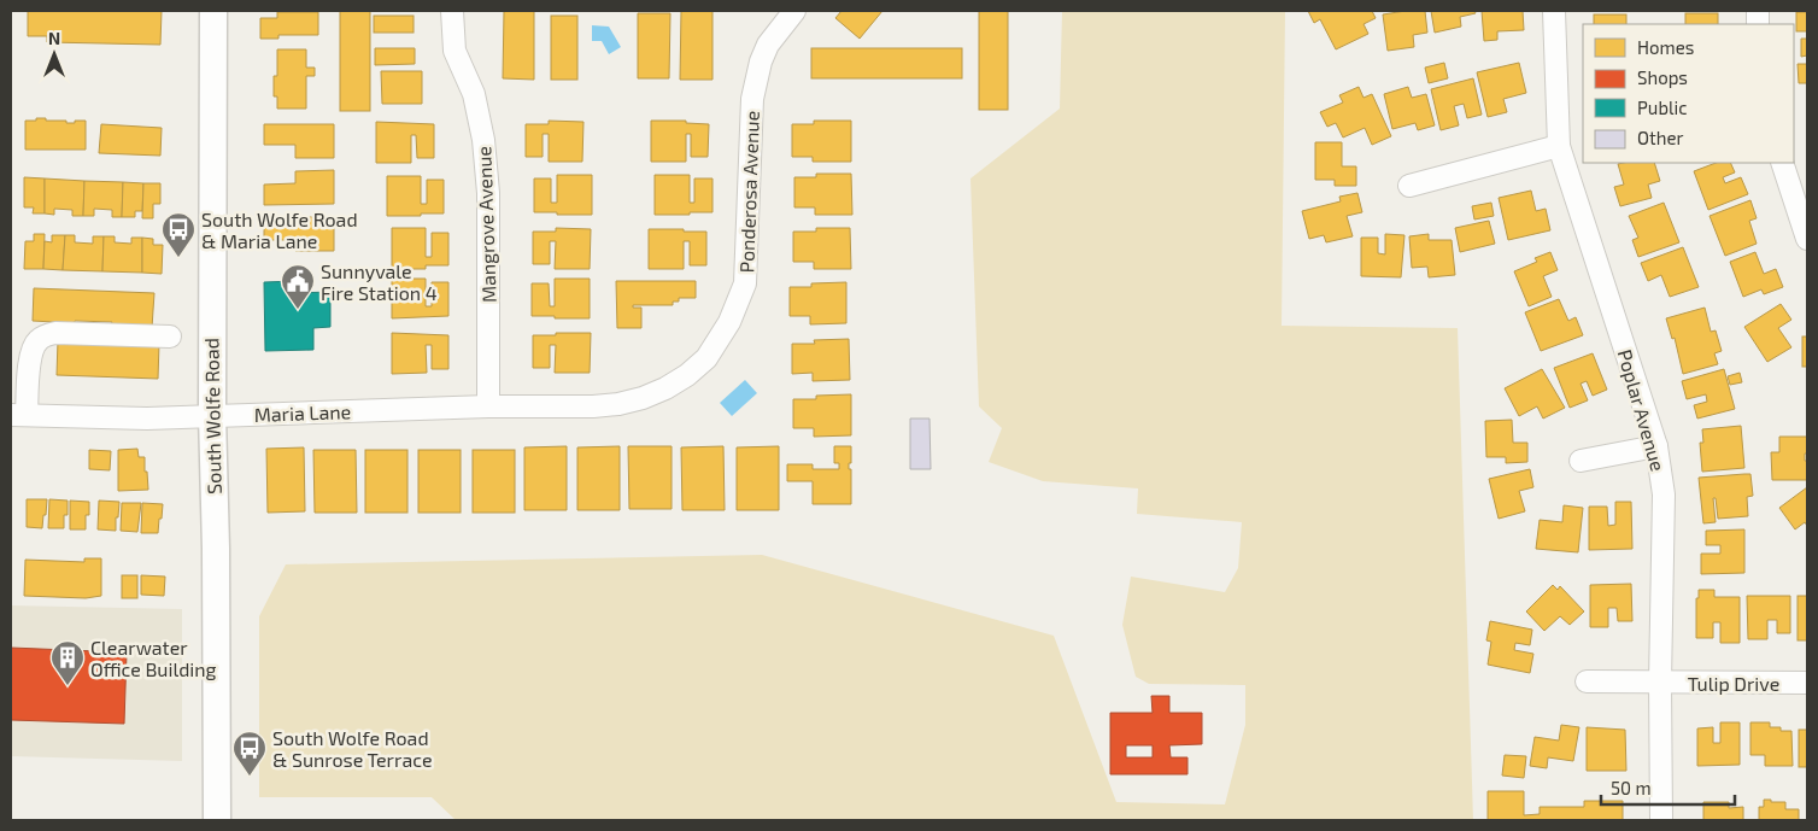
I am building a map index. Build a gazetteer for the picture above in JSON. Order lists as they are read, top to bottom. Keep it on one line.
{"streets":{"main road":["South Wolfe Road"],"street":["Ponderosa Avenue","Mangrove Avenue","Poplar Avenue","Maria Lane","Tulip Drive"]},"crossings":[["Ponderosa Avenue","Maria Lane"],["Mangrove Avenue","Maria Lane"],["Poplar Avenue","Tulip Drive"],["Maria Lane","South Wolfe Road"]],"places":{"bus stop":["South Wolfe Road & Maria Lane","South Wolfe Road & Sunrose Terrace"],"public building":["Sunnyvale Fire Station 4"],"building":["Clearwater Office Building"]},"legend":["Homes","Shops","Public","Other"],"scale_bar":"50 m","north":"top"}
